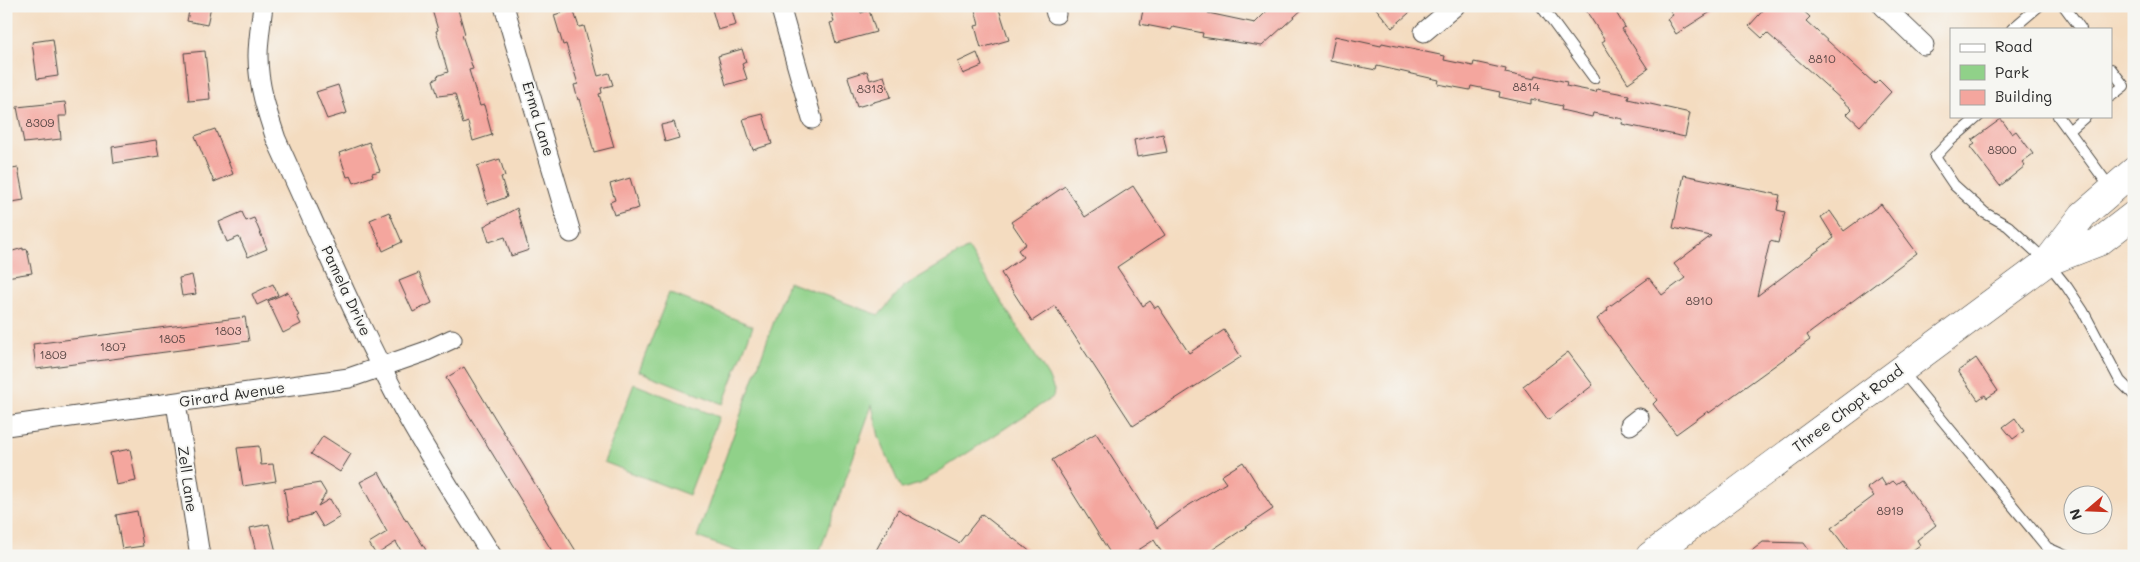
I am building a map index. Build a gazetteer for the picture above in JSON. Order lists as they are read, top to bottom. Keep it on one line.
{"streets":{"main road":["Three Chopt Road"],"street":["Erma Lane","Pamela Drive","Girard Avenue","Zell Lane"]},"crossings":[["Pamela Drive","Girard Avenue"],["Girard Avenue","Zell Lane"]],"house_numbers":["8810","8814","8313","8309","8900","8910","1803","1805","1807","1809","8919"],"legend":["Road","Park","Building"],"north":"left"}
